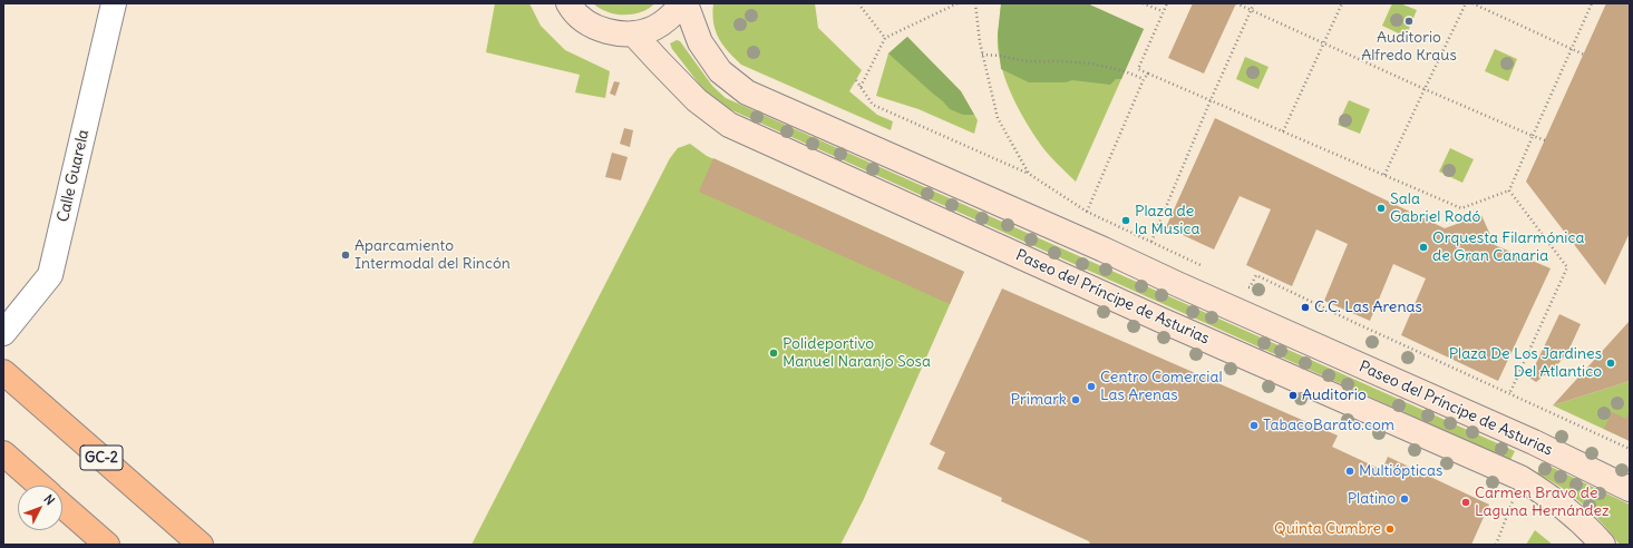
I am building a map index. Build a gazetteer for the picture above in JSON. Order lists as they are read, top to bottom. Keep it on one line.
{"streets":{"highway":["GC-2"],"street":["Calle Guarela","Paseo del Príncipe de Asturias"]},"places":["Auditorio Alfredo Kraus","Sala Gabriel Rodó","Plaza de la Musica","Orquesta Filarmónica de Gran Canaria","Aparcamiento Intermodal del Rincón","C.C. Las Arenas","Polideportivo Manuel Naranjo Sosa","Plaza De Los Jardines Del Atlantico","Centro Comercial Las Arenas","Auditorio","Primark","TabacoBarato.com","Multiópticas","Platino","Carmen Bravo de Laguna Hernández","Quinta Cumbre"],"north":"top right"}
